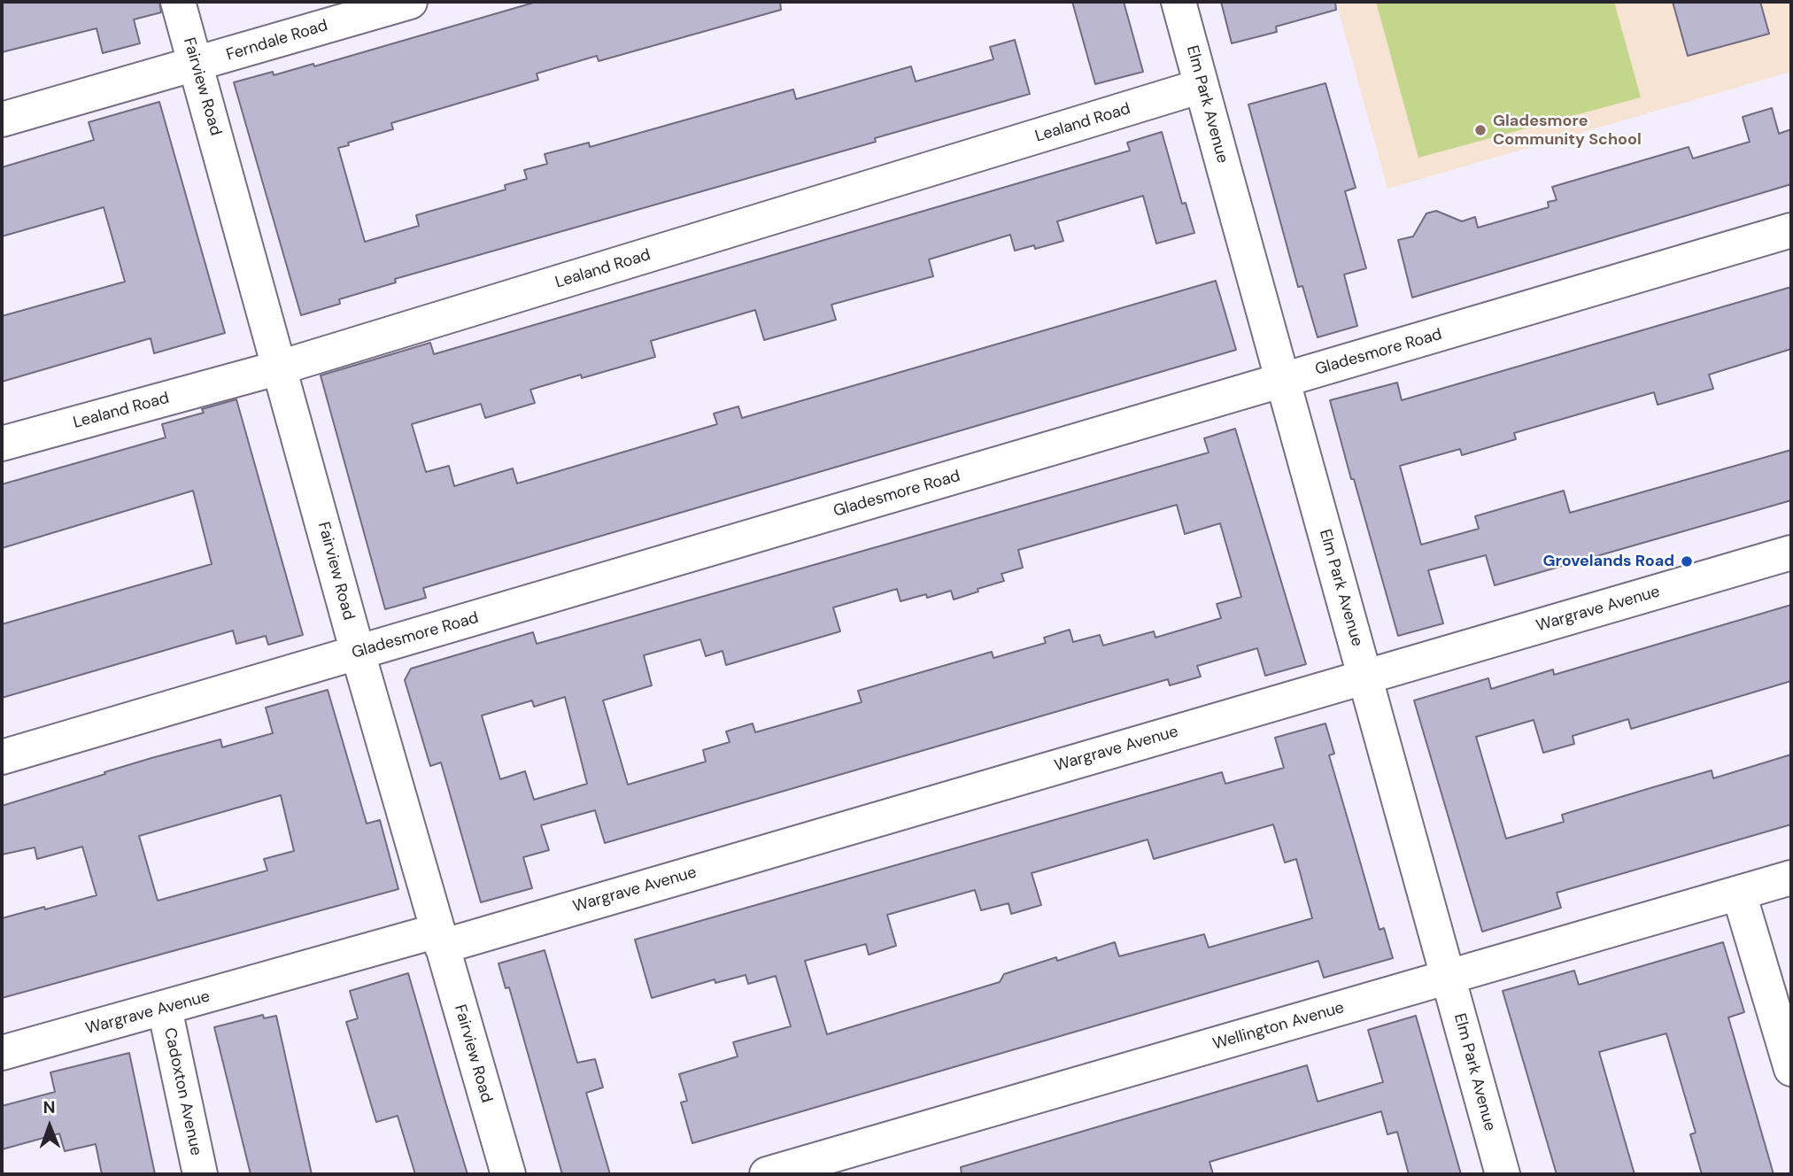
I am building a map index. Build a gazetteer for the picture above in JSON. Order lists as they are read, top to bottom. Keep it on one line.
{"streets":{"street":["Ferndale Road","Fairview Road","Elm Park Avenue","Lealand Road","Gladesmore Road","Wargrave Avenue","Wellington Avenue","Cadoxton Avenue"]},"crossings":[["Ferndale Road","Fairview Road"],["Fairview Road","Lealand Road"],["Fairview Road","Gladesmore Road"],["Fairview Road","Wargrave Avenue"],["Elm Park Avenue","Lealand Road"],["Elm Park Avenue","Gladesmore Road"],["Elm Park Avenue","Wargrave Avenue"],["Elm Park Avenue","Wellington Avenue"],["Wargrave Avenue","Cadoxton Avenue"]],"places":["Gladesmore Community School","Grovelands Road"],"north":"top"}
